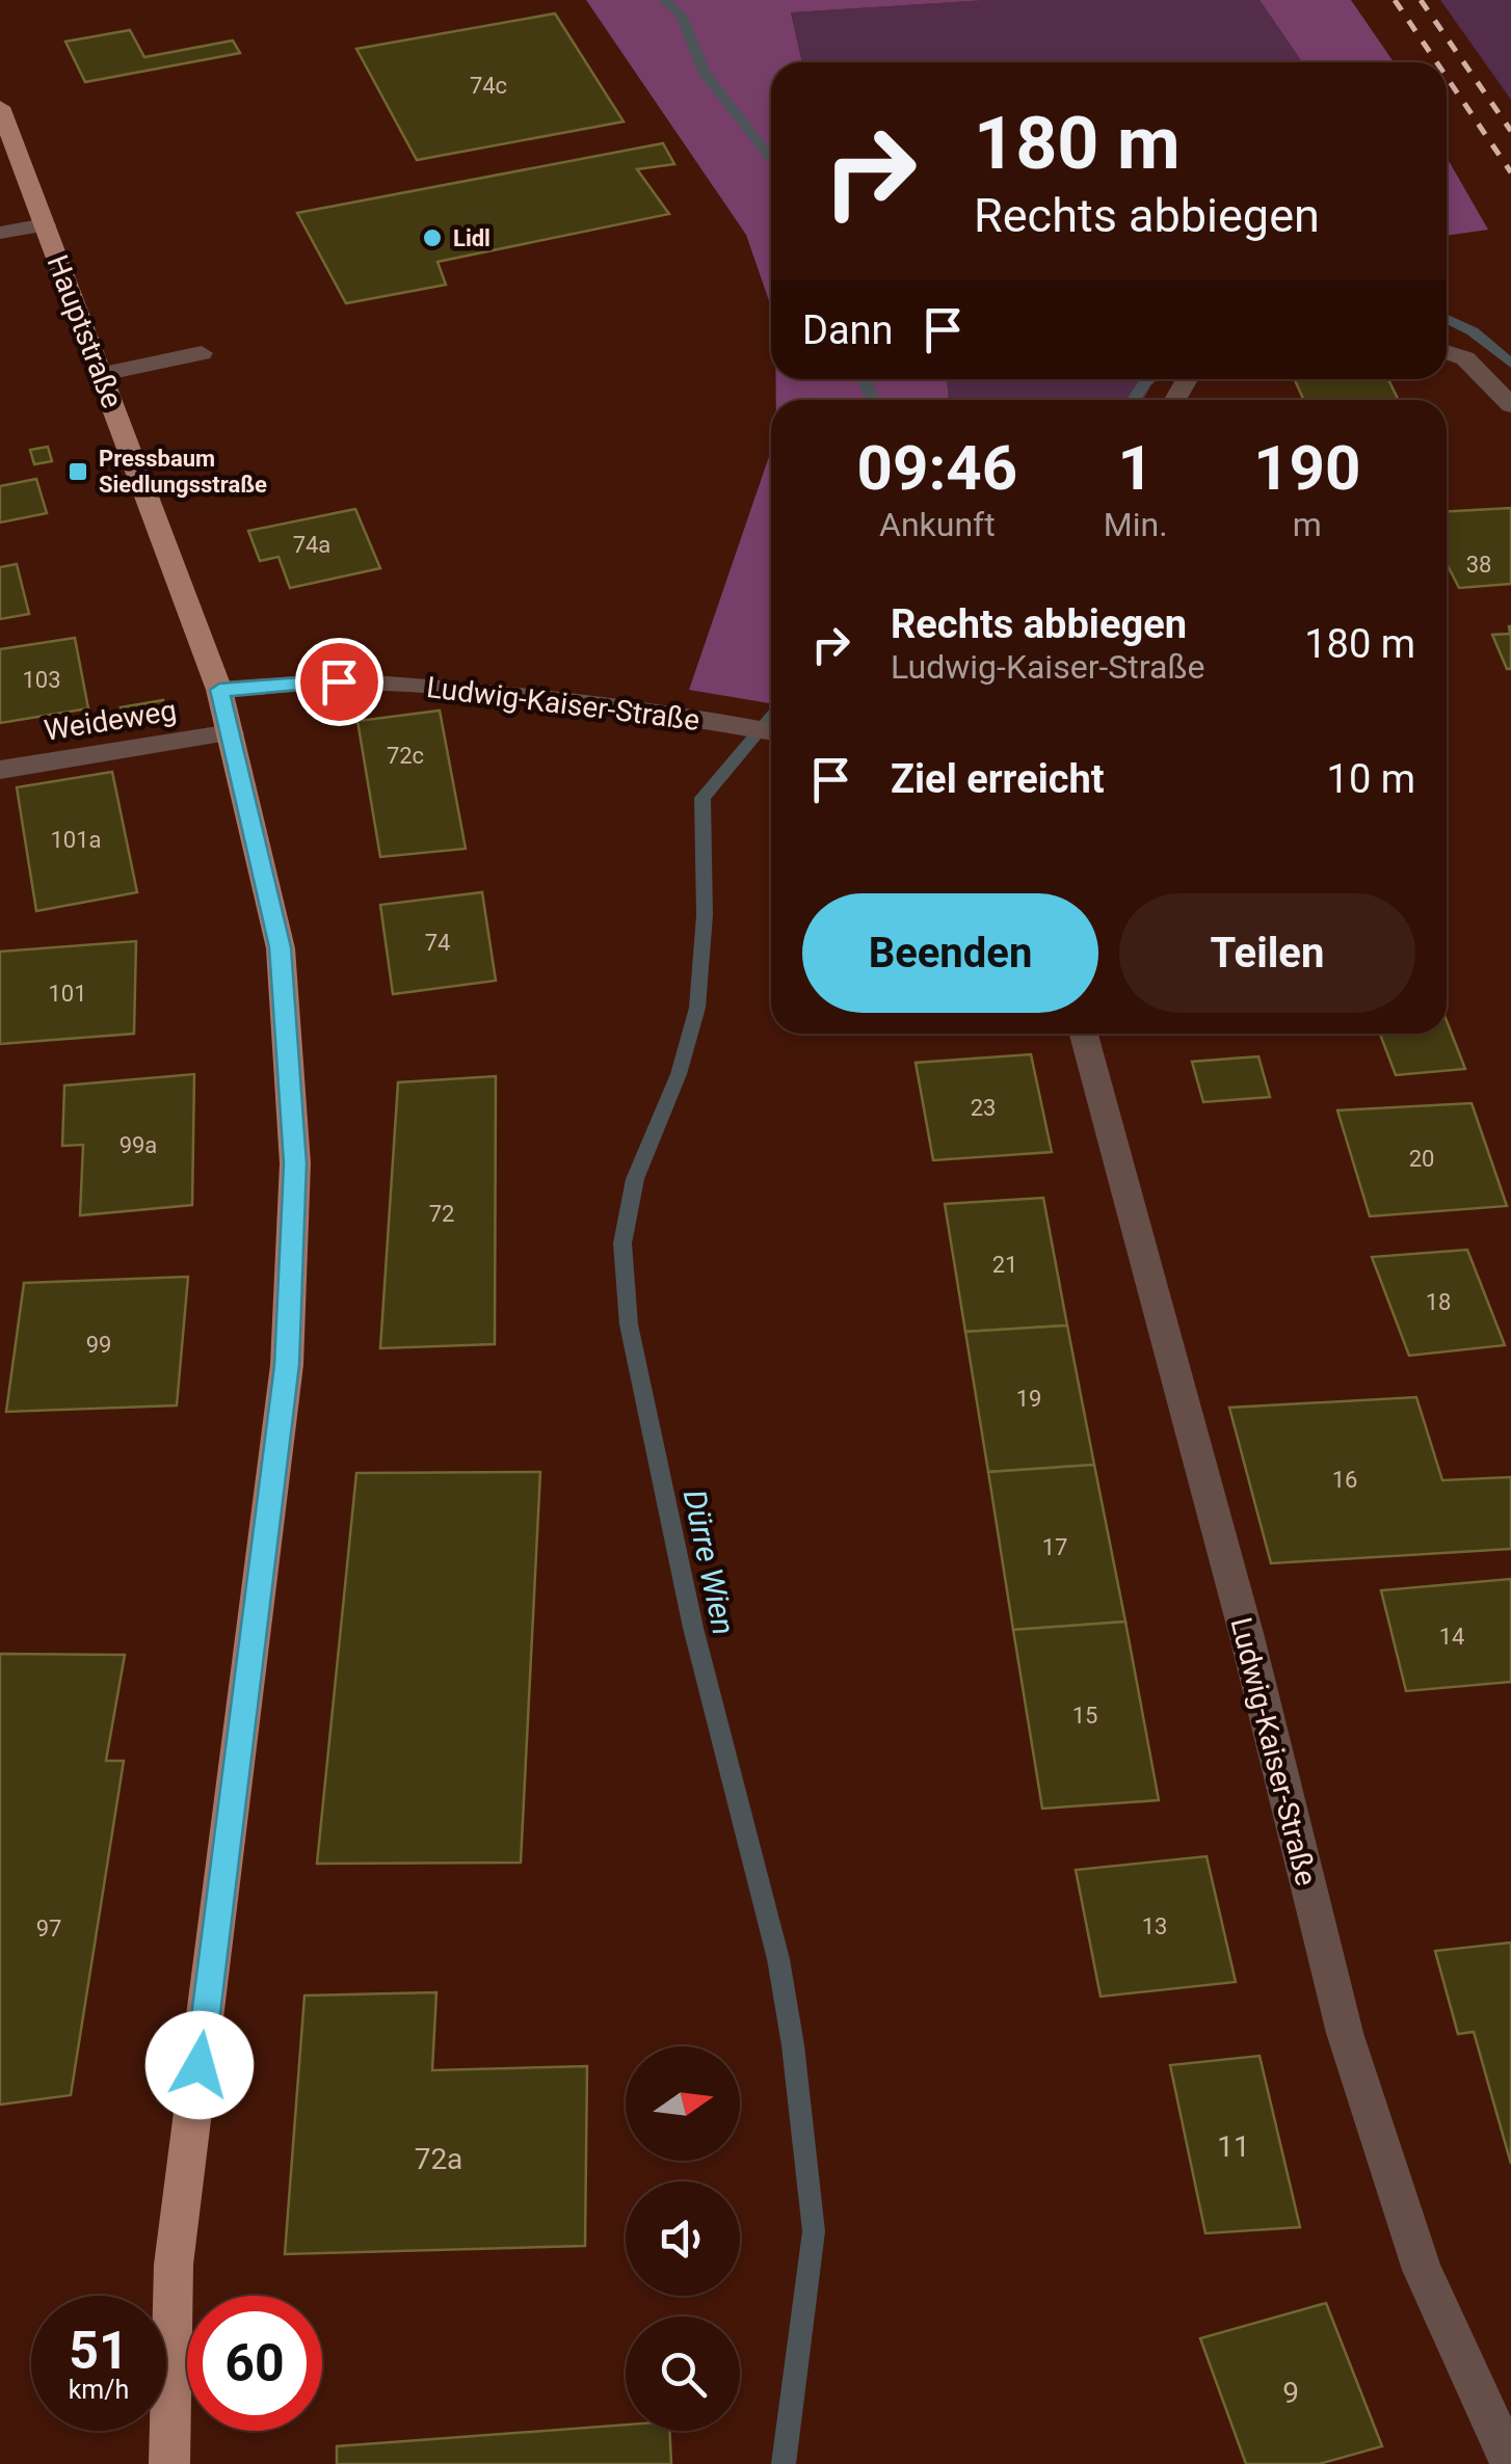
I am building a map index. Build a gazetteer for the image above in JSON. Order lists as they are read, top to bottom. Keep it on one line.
{"streets":{"main road":["Hauptstraße"],"street":["Ludwig-Kaiser-Straße","Weideweg"]},"crossings":[["Hauptstraße","Ludwig-Kaiser-Straße"],["Hauptstraße","Weideweg"]],"water":["Dürre Wien"],"places":{"other":["Lidl"],"transit":["Pressbaum Siedlungsstraße"]},"house_numbers":["74c","74a","38","103","72c","101a","74","101","23","99a","20","72","21","18","99","19","16","17","14","15","13","97","11","72a","9"],"north":"right","page":{"turn":["180 m","Rechts abbiegen"],"then":"Dann","eta":["09:46","Ankunft","1","Min.","190","m"],"list":[{"name":"Rechts abbiegen","note":"Ludwig-Kaiser-Straße","value":"180 m"},{"name":"Ziel erreicht","value":"10 m"}],"buttons":["Beenden","Teilen"],"speed":"51 km/h","limit":"60"}}
